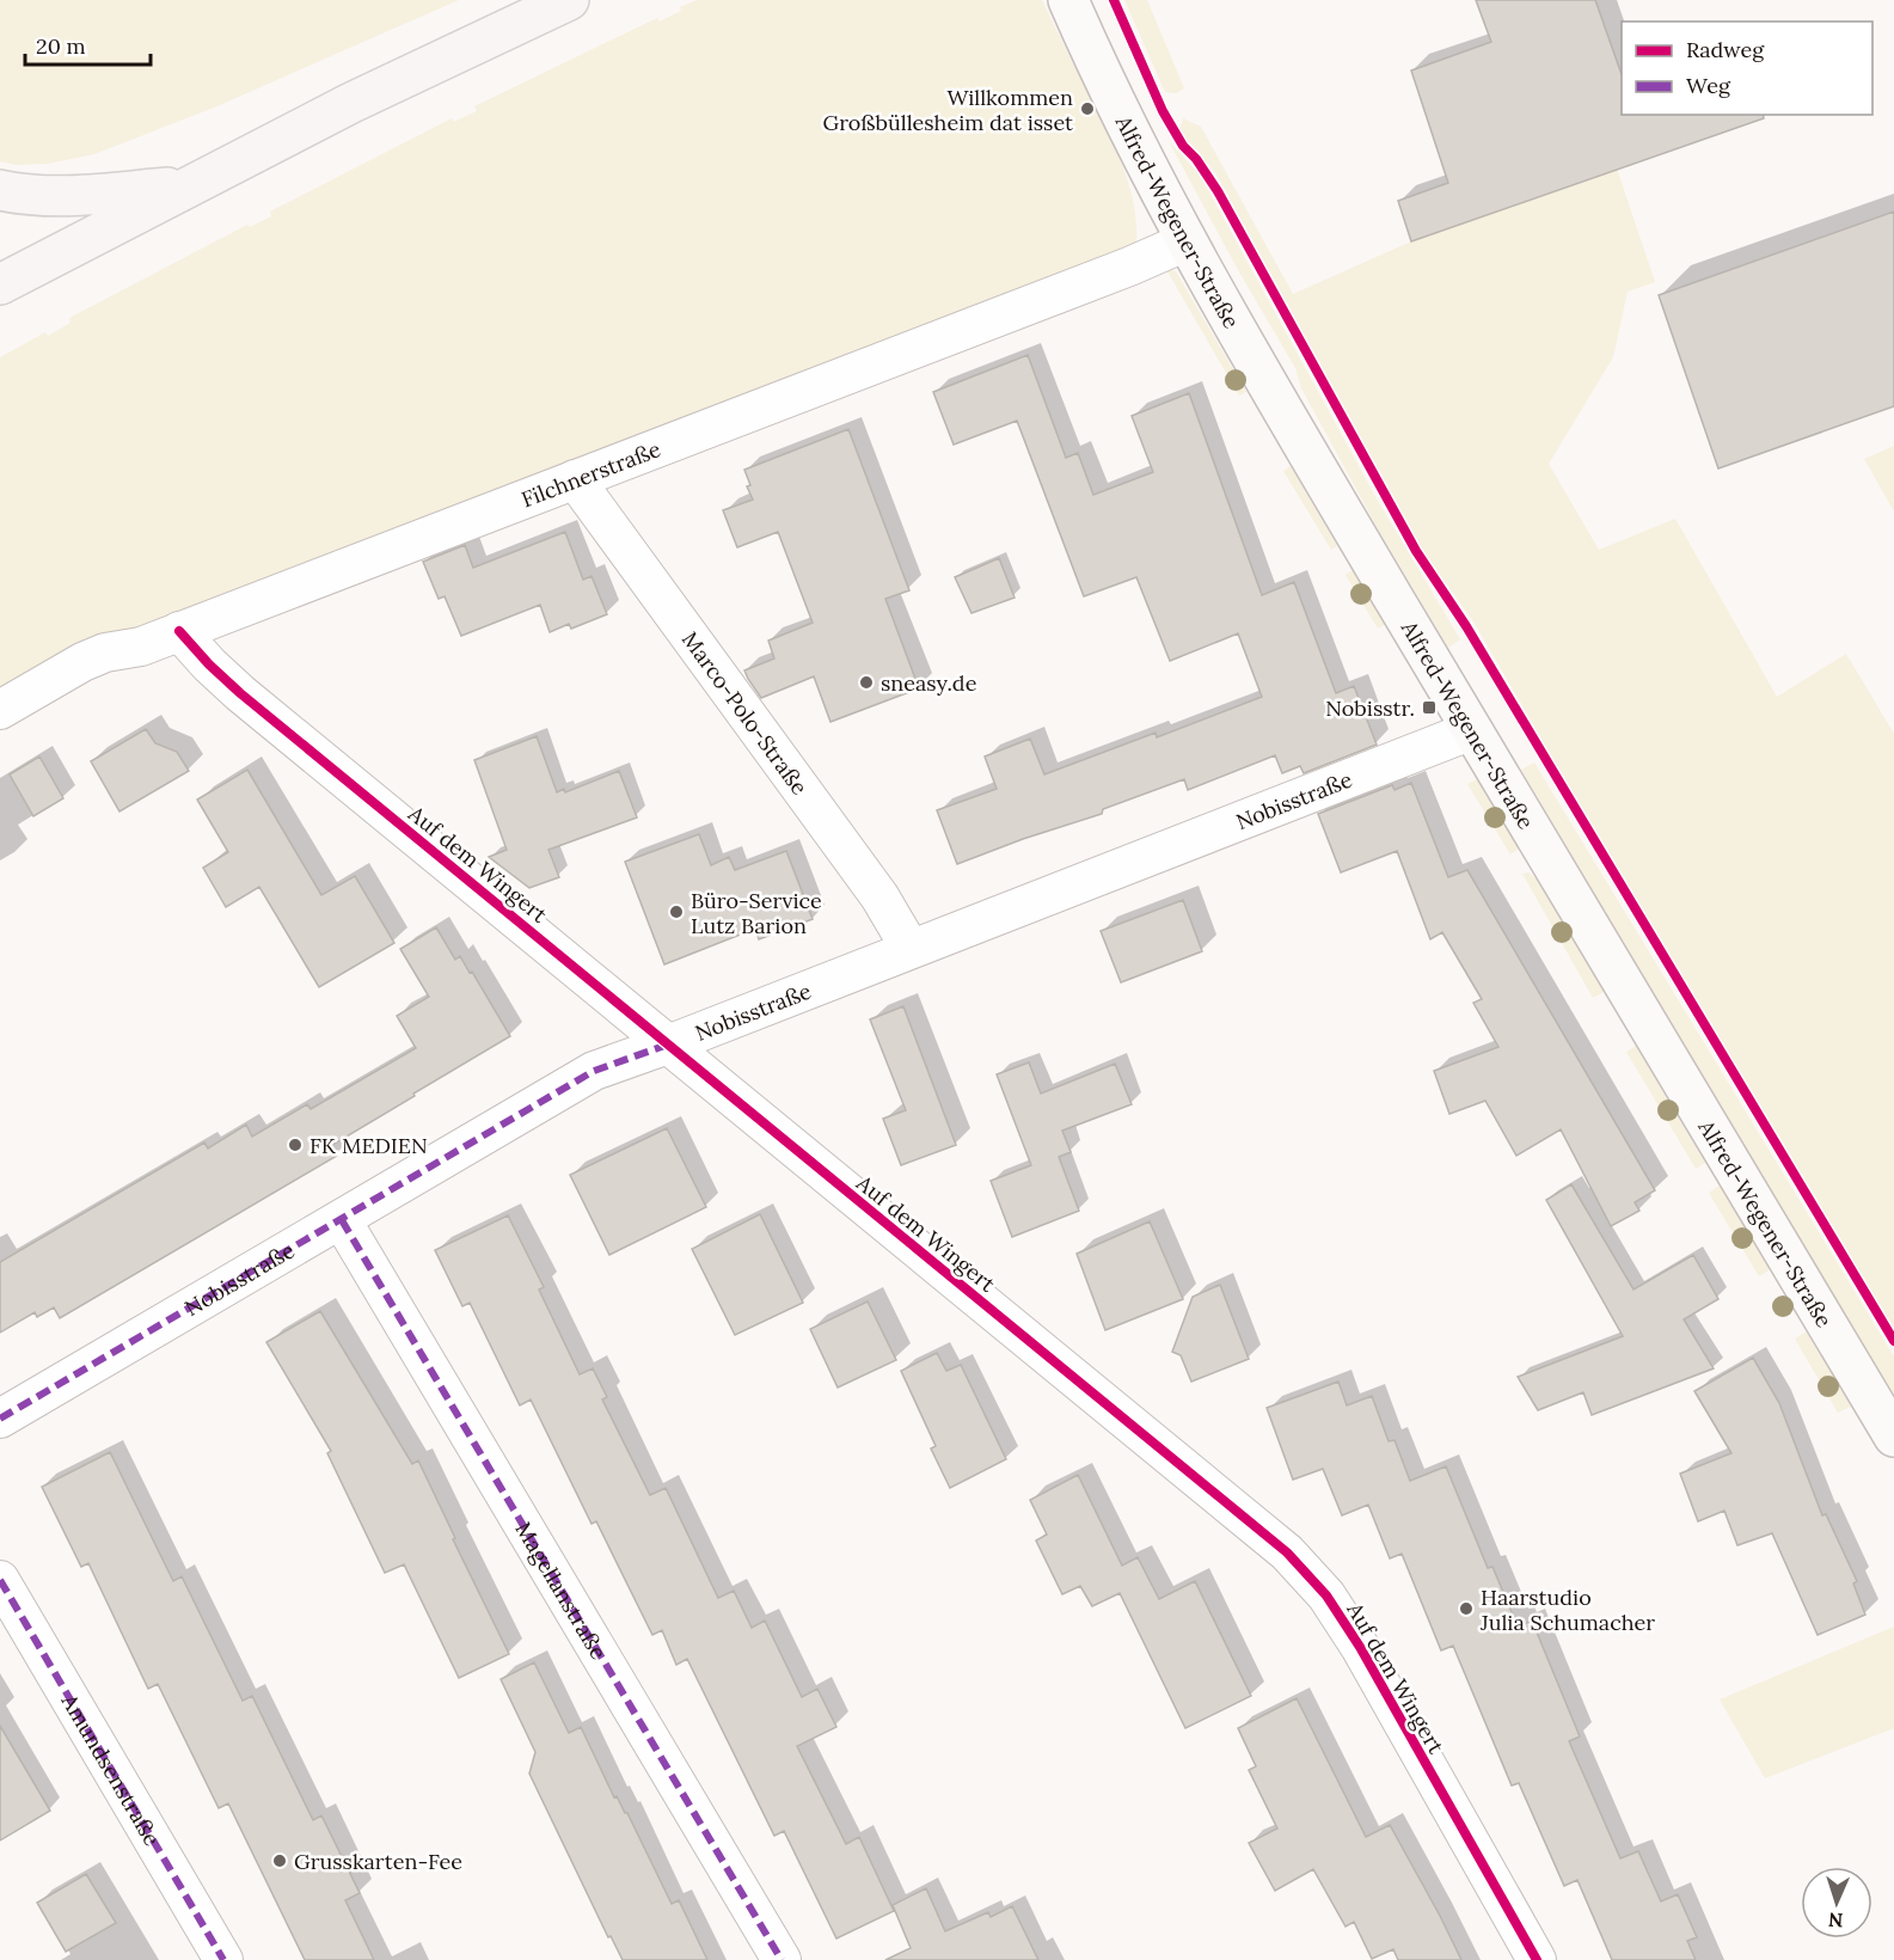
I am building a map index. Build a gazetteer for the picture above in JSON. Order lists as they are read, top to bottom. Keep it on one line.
{"streets":{"street":["Alfred-Wegener-Straße","Filchnerstraße","Marco-Polo-Straße","Nobisstraße","Auf dem Wingert","Magellanstraße","Amundsenstraße"]},"crossings":[["Alfred-Wegener-Straße","Filchnerstraße"],["Alfred-Wegener-Straße","Nobisstraße"],["Filchnerstraße","Marco-Polo-Straße"],["Filchnerstraße","Auf dem Wingert"],["Marco-Polo-Straße","Nobisstraße"],["Nobisstraße","Auf dem Wingert"],["Nobisstraße","Magellanstraße"]],"places":{"other":["Willkommen Großbüllesheim dat isset","sneasy.de","Büro-Service Lutz Barion","FK MEDIEN","Haarstudio Julia Schumacher","Grusskarten-Fee"],"transit":["Nobisstr."]},"legend":["Radweg","Weg"],"scale_bar":"20 m","north":"bottom"}
